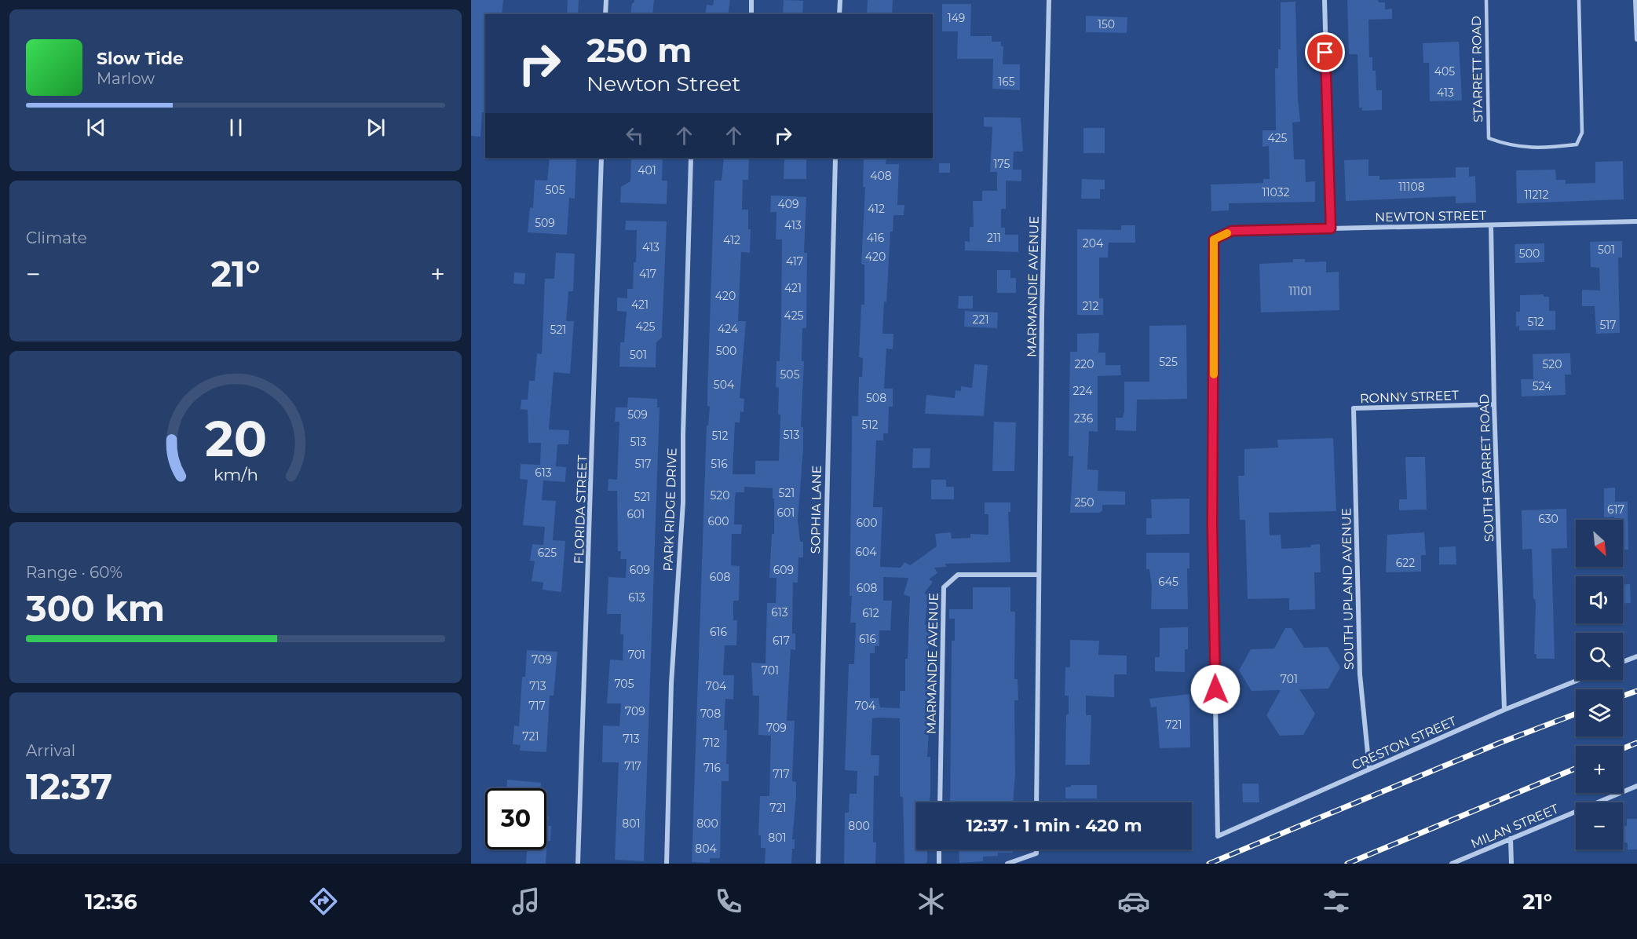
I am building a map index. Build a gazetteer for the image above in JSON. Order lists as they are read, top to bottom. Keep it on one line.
{"streets":{"street":["NEWTON STREET","MARMANDIE AVENUE","RONNY STREET","SOUTH STARRET ROAD","FLORIDA STREET","PARK RIDGE DRIVE","SOPHIA LANE","SOUTH UPLAND AVENUE","CRESTON STREET","MILAN STREET"],"lane":["STARRETT ROAD"]},"crossings":[["NEWTON STREET","SOUTH STARRET ROAD"],["NEWTON STREET","CRESTON STREET"],["RONNY STREET","SOUTH STARRET ROAD"],["RONNY STREET","SOUTH UPLAND AVENUE"],["SOUTH STARRET ROAD","CRESTON STREET"],["SOUTH UPLAND AVENUE","CRESTON STREET"]],"house_numbers":["149","150","405","165","413","425","175","401","408","11108","505","11032","11212","409","412","509","413","416","211","412","204","413","501","500","420","417","417","421","11101","420","421","212","425","221","512","517","425","424","521","500","501","525","220","520","505","504","524","224","508","509","236","512","513","512","513","517","516","613","521","520","521","250","617","601","601","630","600","600","604","625","622","609","609","608","645","608","613","613","612","616","616","617","701","709","701","701","705","713","704","717","704","709","708","721","709","721","713","712","717","716","717","721","801","800","800","801","804"],"north":"bottom right","page":{"turn":["250 m","Newton Street"],"song":["Slow Tide","Marlow"],"tile":["Climate",["Range · 60%","300 km"],["Arrival","12:37"]],"heat":["−","21°","+"],"map_buttons":["+","−"],"limit":"30","trip":"12:37 · 1 min · 420 m","tabs":["12:36","21°"],"gauge":["20","km/h"]}}
